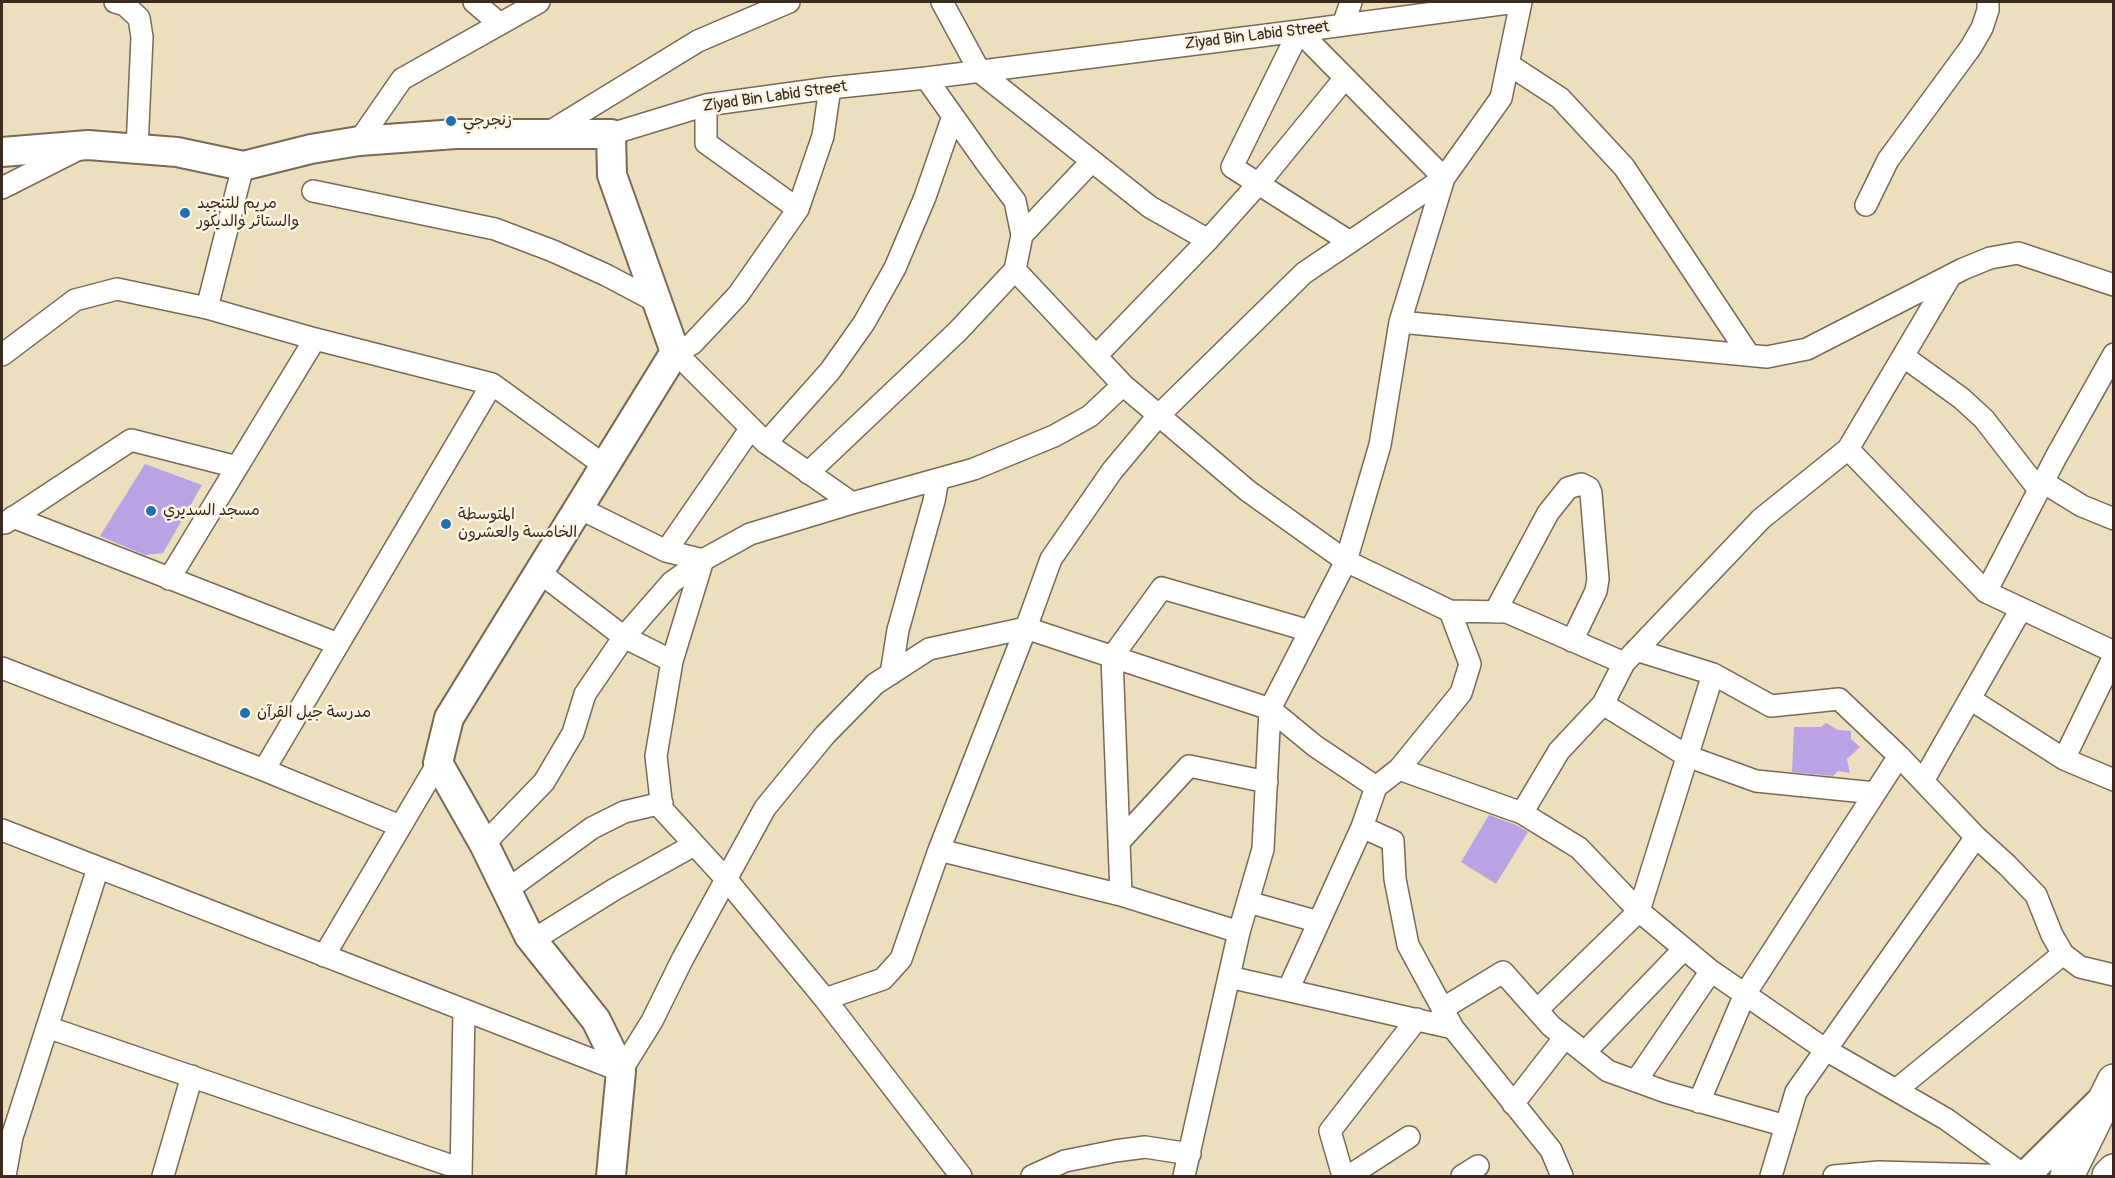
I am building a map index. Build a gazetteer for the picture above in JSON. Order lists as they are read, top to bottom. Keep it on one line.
{"streets":{"street":["Ziyad Bin Labid Street"]},"places":["زنجرجي","مريم للتنجيد والستائر والديكور","مسجد السديري","المتوسطة الخامسة والعشرون","مدرسة جيل القرآن"]}
